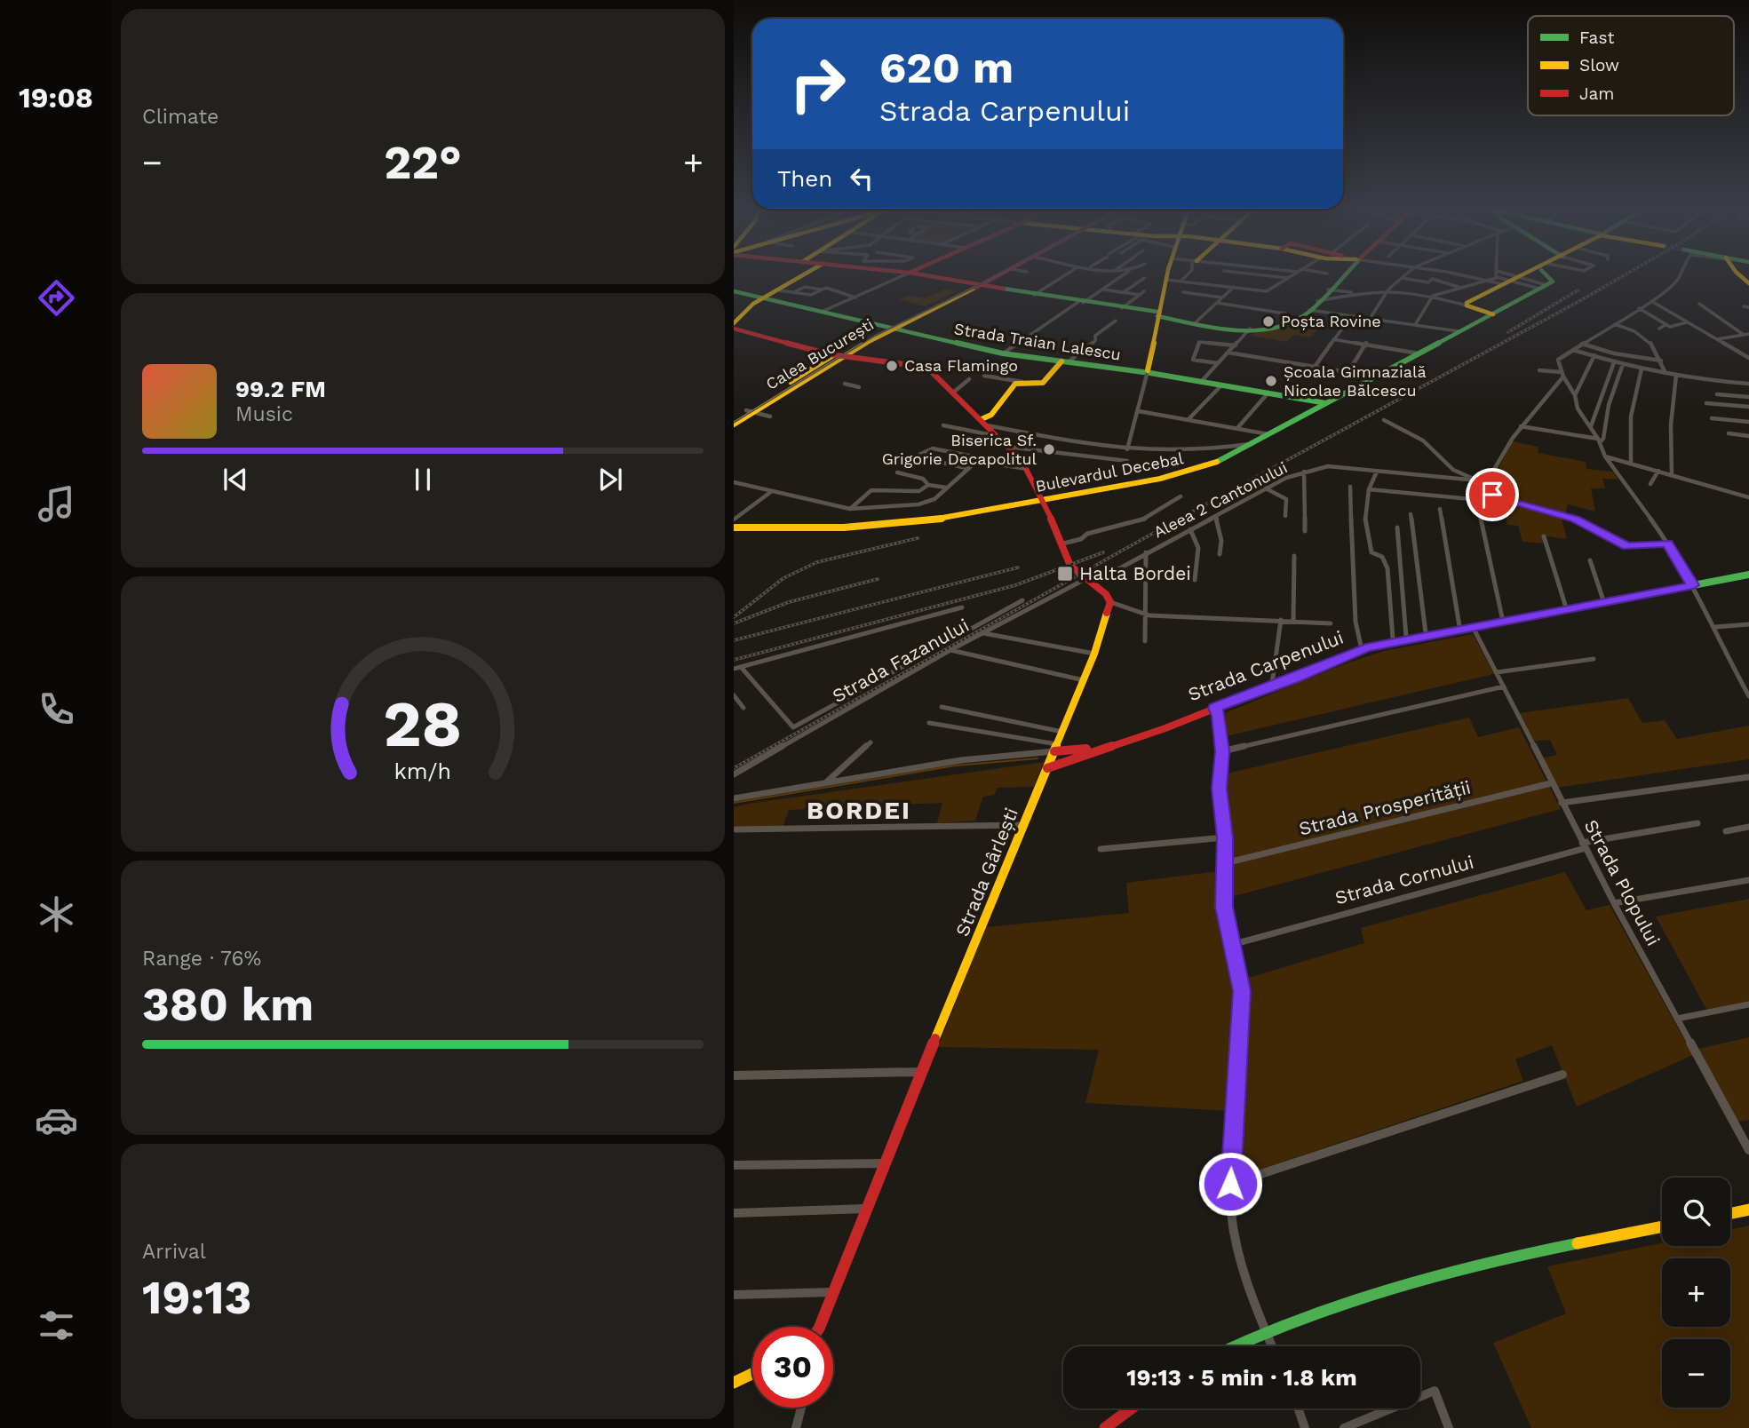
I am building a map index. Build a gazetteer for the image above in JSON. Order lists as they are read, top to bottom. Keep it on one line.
{"streets":{"main road":["Strada Traian Lalescu","Calea București","Bulevardul Decebal","Strada Carpenului","Strada Gârlești"],"street":["Aleea 2 Cantonului","Strada Fazanului","Strada Prosperității","Strada Cornului","Strada Plopului"]},"crossings":[["Strada Traian Lalescu","Calea București"],["Strada Traian Lalescu","Bulevardul Decebal"],["Aleea 2 Cantonului","Strada Fazanului"],["Strada Carpenului","Strada Gârlești"],["Strada Carpenului","Strada Plopului"],["Strada Prosperității","Strada Plopului"],["Strada Cornului","Strada Plopului"]],"districts":["BORDEI"],"places":{"other":["Poșta Rovine","Casa Flamingo","Școala Gimnazială Nicolae Bălcescu","Biserica Sf. Grigorie Decapolitul"],"transit":["Halta Bordei"]},"legend":["Fast","Slow","Jam"],"page":{"tabs":"19:08","tile":["Climate",["Range · 76%","380 km"],["Arrival","19:13"]],"turn":["620 m","Strada Carpenului"],"heat":["−","22°","+"],"then":"Then","song":["99.2 FM","Music"],"map_buttons":["+","−"],"limit":"30","trip":"19:13 · 5 min · 1.8 km","gauge":["28","km/h"]}}
